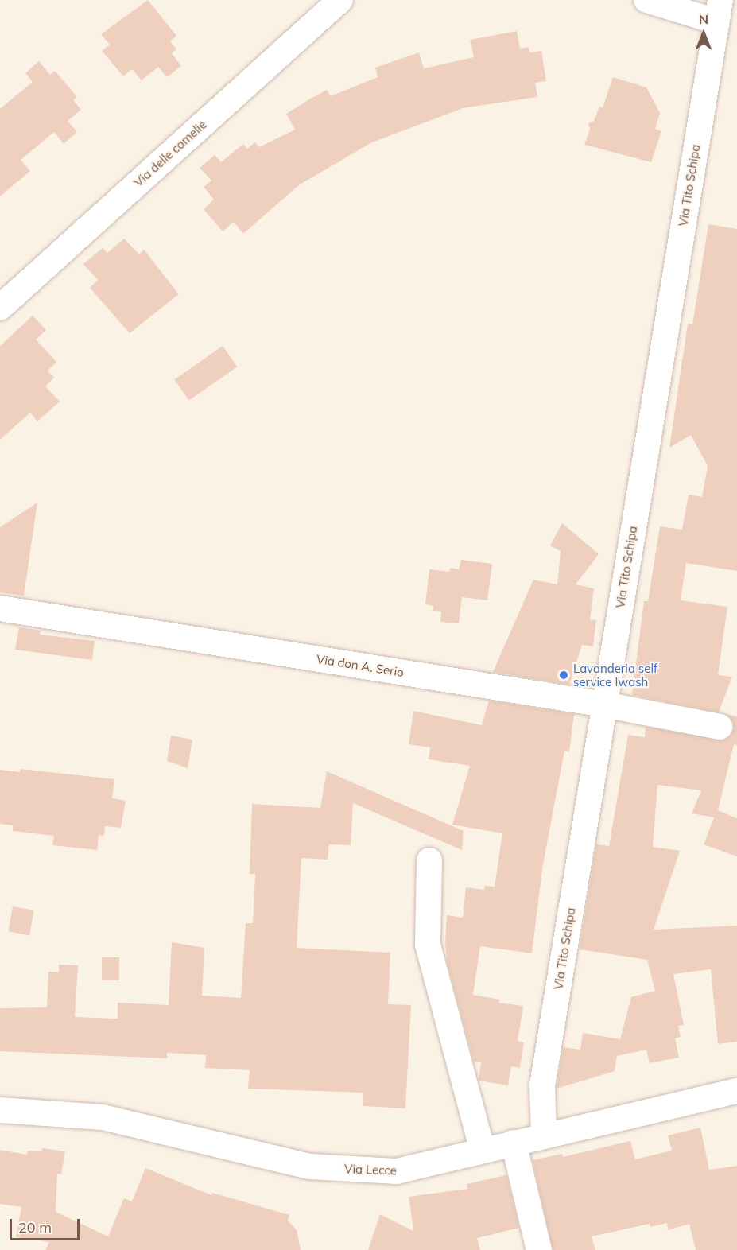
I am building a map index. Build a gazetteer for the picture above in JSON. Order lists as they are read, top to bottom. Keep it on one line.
{"streets":{"street":["Via delle camelie","Via Tito Schipa","Via don A. Serio","Via Lecce"]},"crossings":[["Via Tito Schipa","Via don A. Serio"],["Via Tito Schipa","Via Lecce"]],"places":["Lavanderia self service Iwash"],"scale_bar":"20 m","north":"top"}
